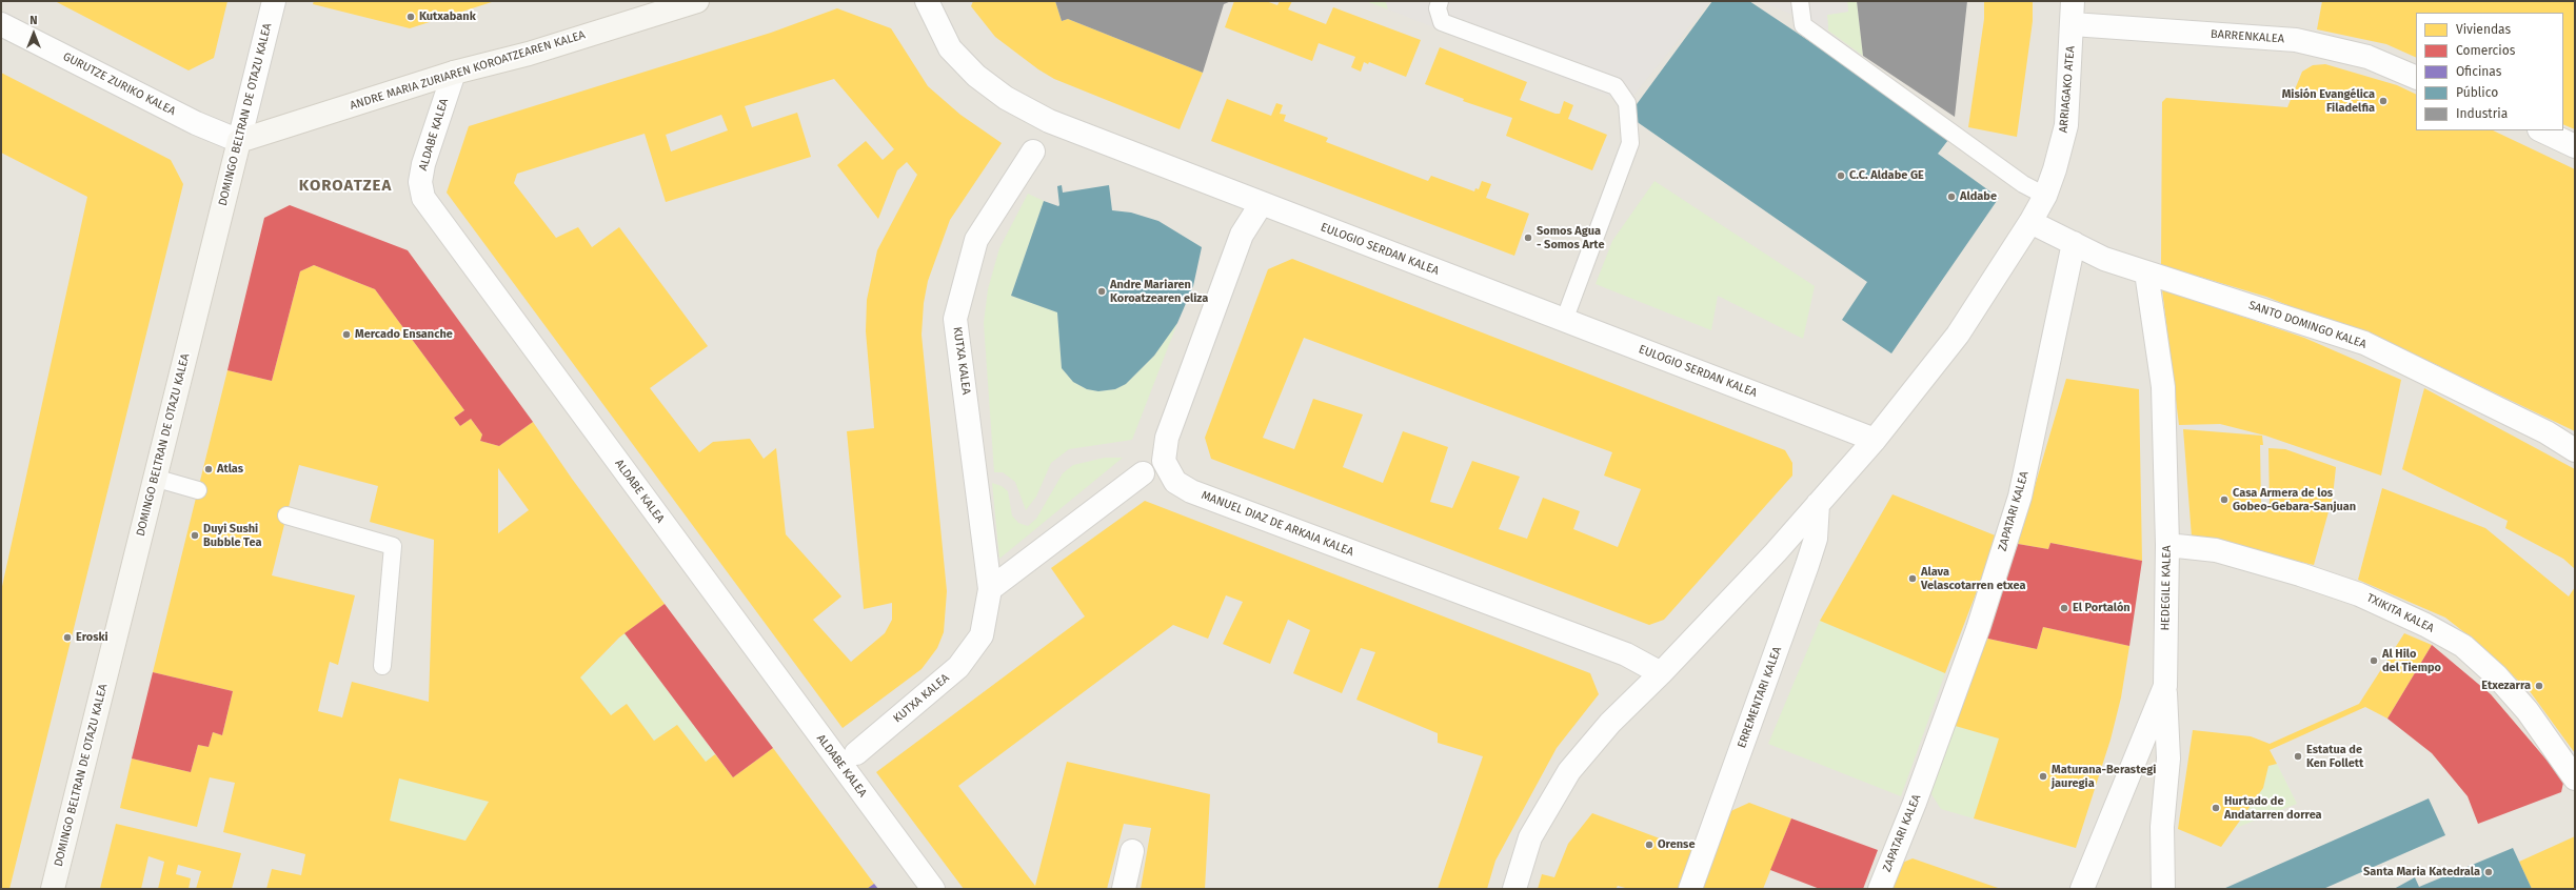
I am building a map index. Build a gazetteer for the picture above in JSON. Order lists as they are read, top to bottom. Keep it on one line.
{"streets":{"main road":["ANDRE MARIA ZURIAREN KOROATZEAREN KALEA","DOMINGO BELTRAN DE OTAZU KALEA"],"street":["BARRENKALEA","GURUTZE ZURIKO KALEA","ARRIAGAKO ATEA","ALDABE KALEA","EULOGIO SERDAN KALEA","SANTO DOMINGO KALEA","KUTXA KALEA","ZAPATARI KALEA","MANUEL DIAZ DE ARKAIA KALEA","HEDEGILE KALEA","TXIKITA KALEA","ERREMENTARI KALEA"]},"crossings":[["BARRENKALEA","ARRIAGAKO ATEA"],["ANDRE MARIA ZURIAREN KOROATZEAREN KALEA","GURUTZE ZURIKO KALEA"],["ANDRE MARIA ZURIAREN KOROATZEAREN KALEA","DOMINGO BELTRAN DE OTAZU KALEA"],["ANDRE MARIA ZURIAREN KOROATZEAREN KALEA","ALDABE KALEA"],["GURUTZE ZURIKO KALEA","DOMINGO BELTRAN DE OTAZU KALEA"],["ARRIAGAKO ATEA","EULOGIO SERDAN KALEA"],["ARRIAGAKO ATEA","SANTO DOMINGO KALEA"],["ARRIAGAKO ATEA","MANUEL DIAZ DE ARKAIA KALEA"],["ARRIAGAKO ATEA","ERREMENTARI KALEA"],["EULOGIO SERDAN KALEA","MANUEL DIAZ DE ARKAIA KALEA"],["SANTO DOMINGO KALEA","ZAPATARI KALEA"],["SANTO DOMINGO KALEA","HEDEGILE KALEA"],["HEDEGILE KALEA","TXIKITA KALEA"]],"districts":["KOROATZEA"],"places":["Kutxabank","Misión Evangélica Filadelfia","C.C. Aldabe GE","Aldabe","Somos Agua - Somos Arte","Andre Mariaren Koroatzearen eliza","Mercado Ensanche","Atlas","Casa Armera de los Gobeo-Gebara-Sanjuan","Duyi Sushi Bubble Tea","Alava Velascotarren etxea","El Portalón","Eroski","Al Hilo del Tiempo","Etxezarra","Estatua de Ken Follett","Maturana-Berastegi jauregia","Hurtado de Andatarren dorrea","Orense","Santa Maria Katedrala"],"legend":["Viviendas","Comercios","Oficinas","Público","Industria"],"north":"top"}
